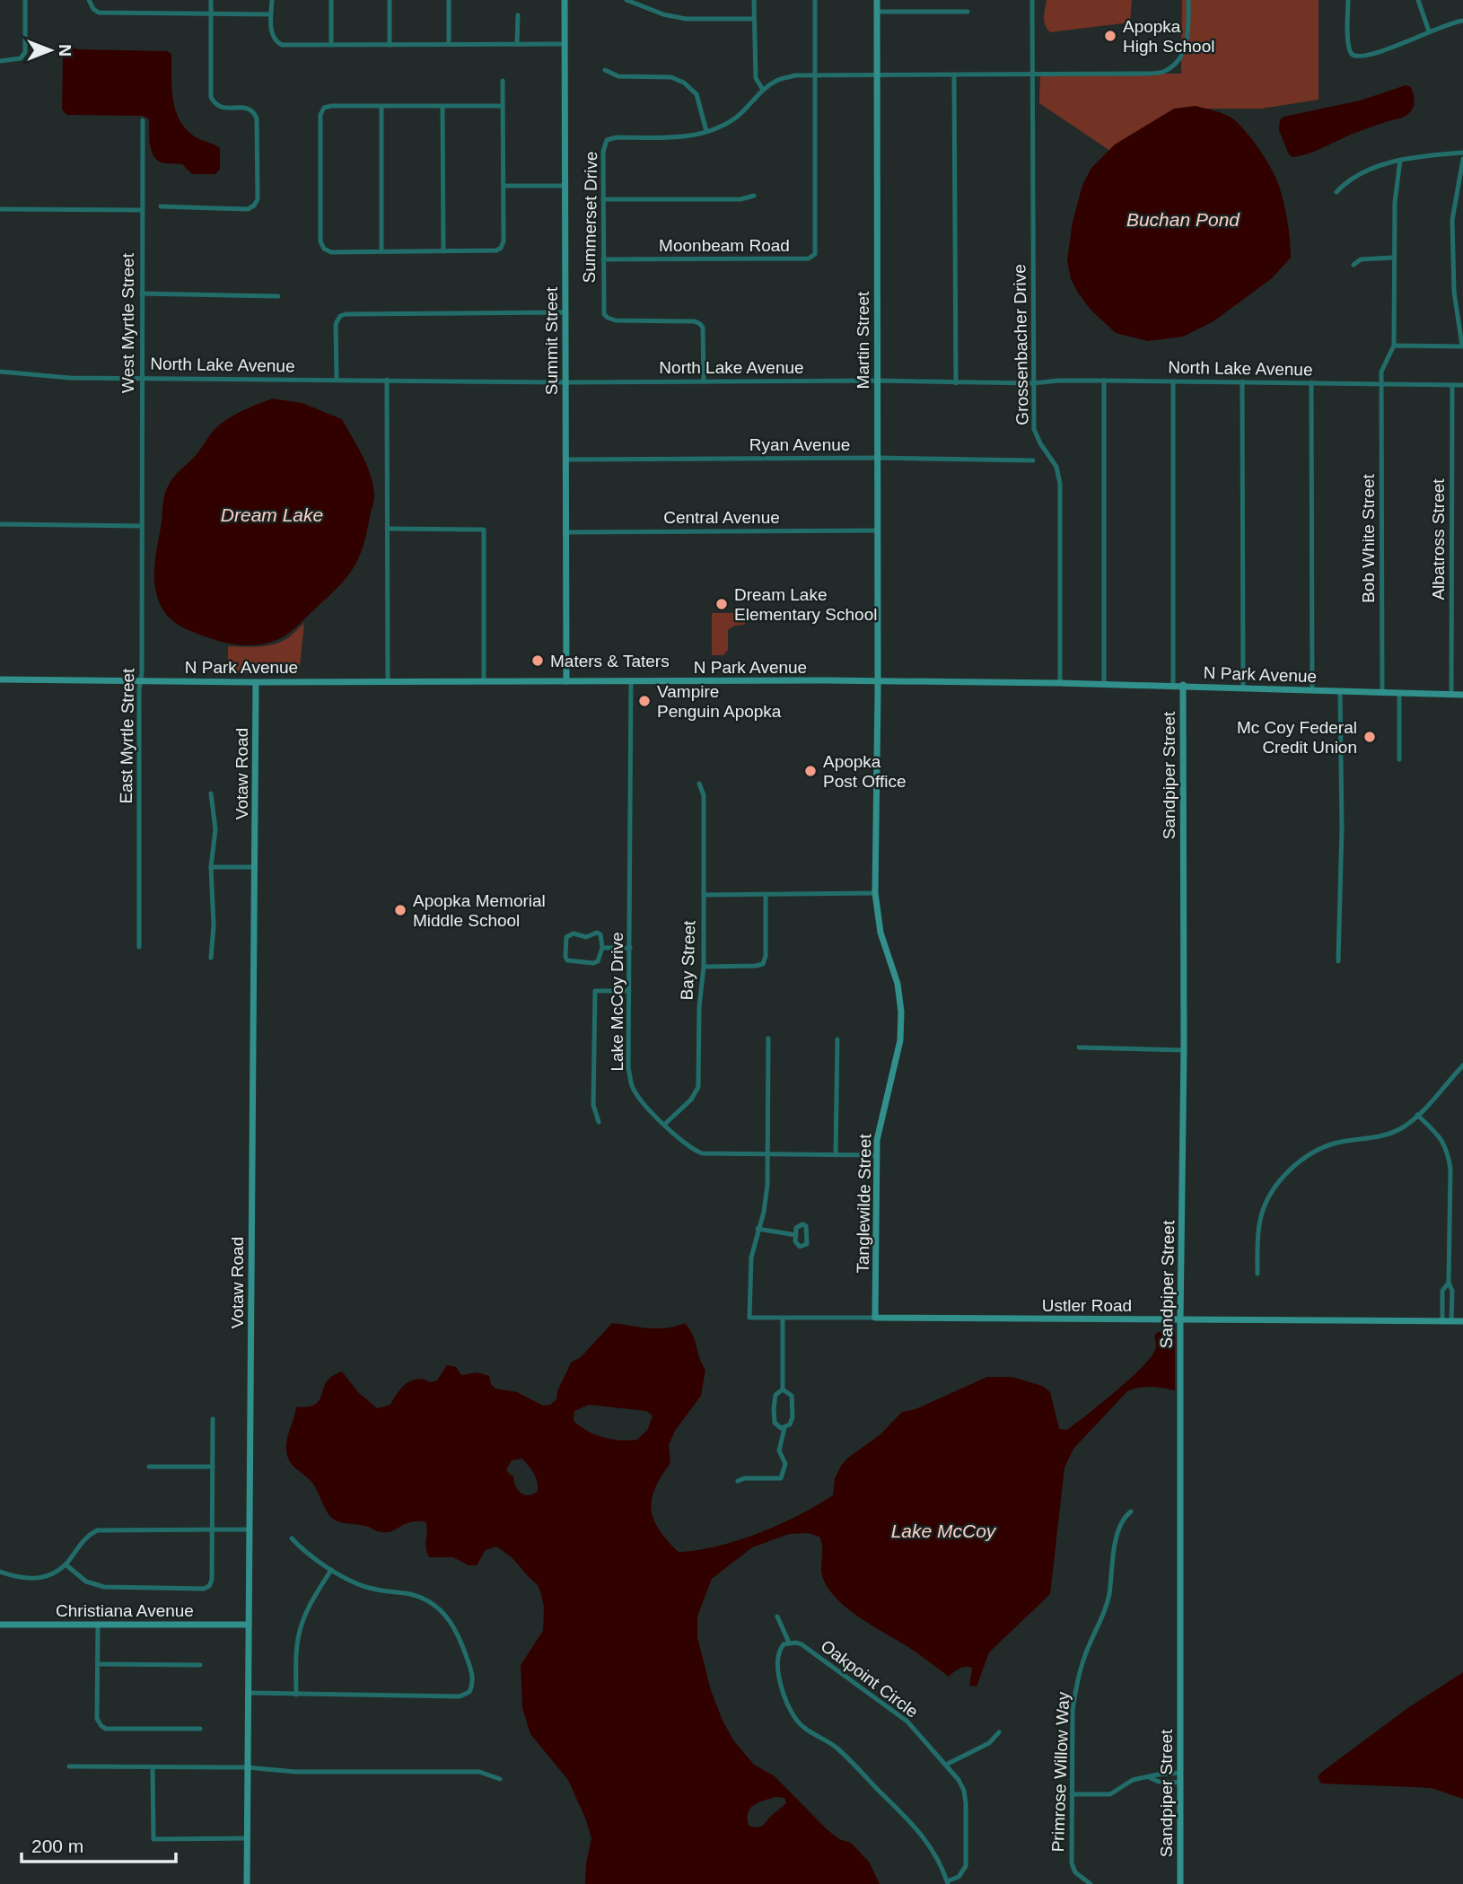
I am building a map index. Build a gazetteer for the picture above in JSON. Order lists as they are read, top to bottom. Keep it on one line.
{"streets":{"street":["Summerset Drive","Moonbeam Road","West Myrtle Street","Martin Street","Summit Street","Grossenbacher Drive","North Lake Avenue","Ryan Avenue","Central Avenue","Bob White Street","Albatross Street","N Park Avenue","East Myrtle Street","Votaw Road","Sandpiper Street","Bay Street","Lake McCoy Drive","Tanglewilde Street","Ustler Road","Christiana Avenue","Oakpoint Circle","Primrose Willow Way"]},"crossings":[["Summerset Drive","Moonbeam Road"],["Summerset Drive","Martin Street"],["Summerset Drive","Grossenbacher Drive"],["Summerset Drive","North Lake Avenue"],["West Myrtle Street","North Lake Avenue"],["West Myrtle Street","East Myrtle Street"],["Martin Street","North Lake Avenue"],["Martin Street","Ryan Avenue"],["Martin Street","Central Avenue"],["Martin Street","N Park Avenue"],["Martin Street","Tanglewilde Street"],["Summit Street","North Lake Avenue"],["Summit Street","Ryan Avenue"],["Summit Street","Central Avenue"],["Summit Street","N Park Avenue"],["Grossenbacher Drive","North Lake Avenue"],["Grossenbacher Drive","N Park Avenue"],["North Lake Avenue","Bob White Street"],["North Lake Avenue","Albatross Street"],["Bob White Street","N Park Avenue"],["Albatross Street","N Park Avenue"],["N Park Avenue","East Myrtle Street"],["N Park Avenue","Votaw Road"],["N Park Avenue","Sandpiper Street"],["N Park Avenue","Lake McCoy Drive"],["N Park Avenue","Tanglewilde Street"],["Votaw Road","Christiana Avenue"],["Sandpiper Street","Ustler Road"],["Bay Street","Lake McCoy Drive"],["Lake McCoy Drive","Tanglewilde Street"],["Tanglewilde Street","Ustler Road"]],"water":["Buchan Pond","Dream Lake","Lake McCoy"],"places":["Apopka High School","Dream Lake Elementary School","Maters & Taters","Vampire Penguin Apopka","Mc Coy Federal Credit Union","Apopka Post Office","Apopka Memorial Middle School"],"scale_bar":"200 m","north":"right"}
